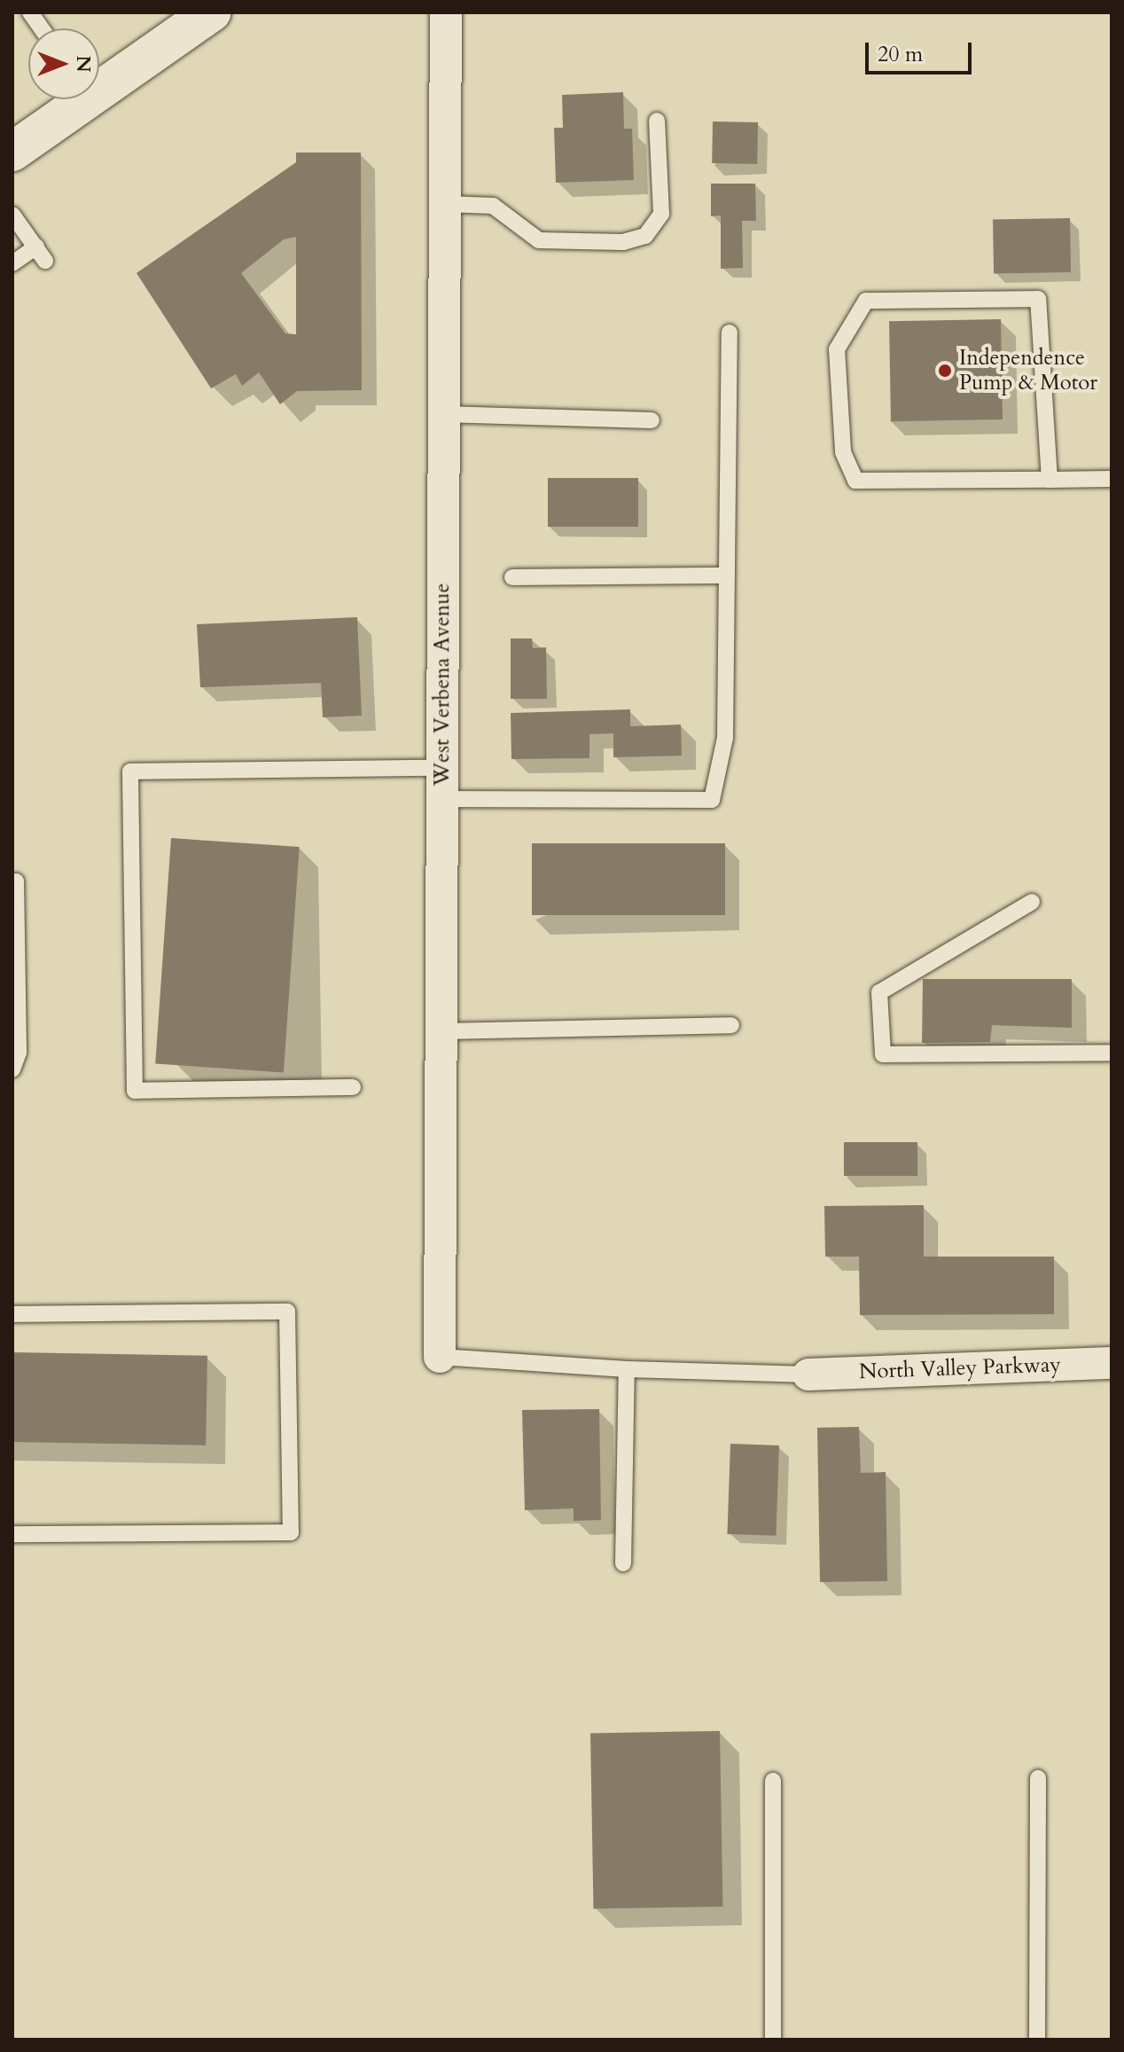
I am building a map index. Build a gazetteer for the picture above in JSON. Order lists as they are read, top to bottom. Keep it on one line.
{"streets":{"street":["West Verbena Avenue","North Valley Parkway"]},"places":["Independence Pump & Motor"],"scale_bar":"20 m","north":"right"}
